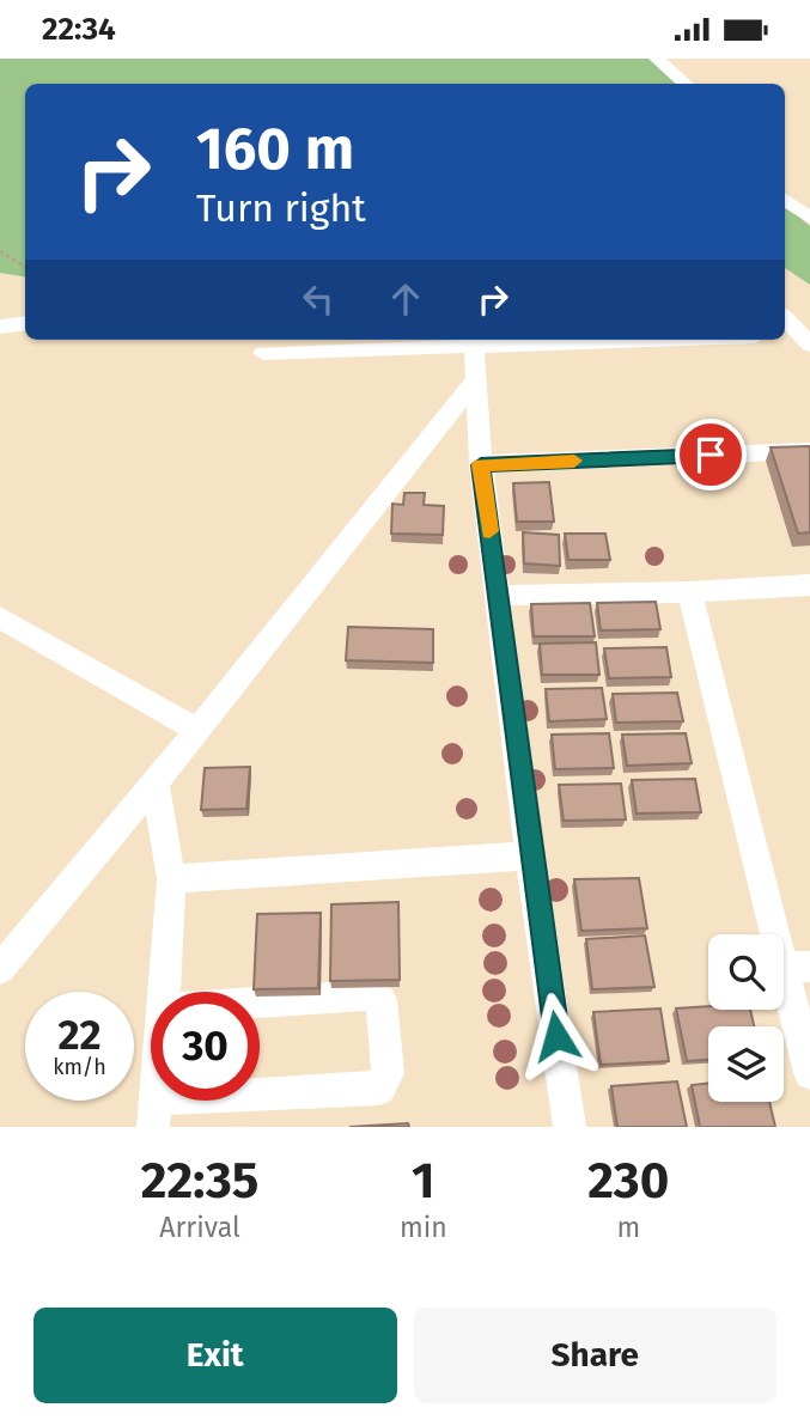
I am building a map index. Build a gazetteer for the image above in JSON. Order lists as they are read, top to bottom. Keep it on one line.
{"page":{"status":"22:34","turn":["160 m","Turn right"],"speed":"22 km/h","limit":"30","eta":["22:35","Arrival","1","min","230","m"],"buttons":["Exit","Share"]}}
